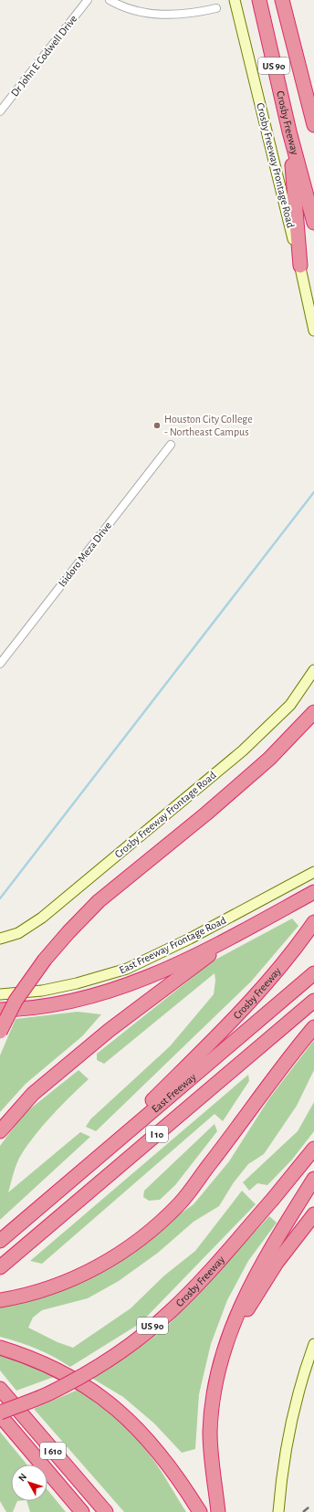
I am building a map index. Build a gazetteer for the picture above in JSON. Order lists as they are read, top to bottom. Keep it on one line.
{"streets":{"highway":["US 90","Crosby Freeway","East Freeway","I 10","I 610"],"main road":["Crosby Freeway Frontage Road","East Freeway Frontage Road"],"street":["Dr John E Codwell Drive","Isidoro Meza Drive"]},"crossings":[["Crosby Freeway","East Freeway"]],"places":["Houston City College - Northeast Campus"],"north":"top left"}
